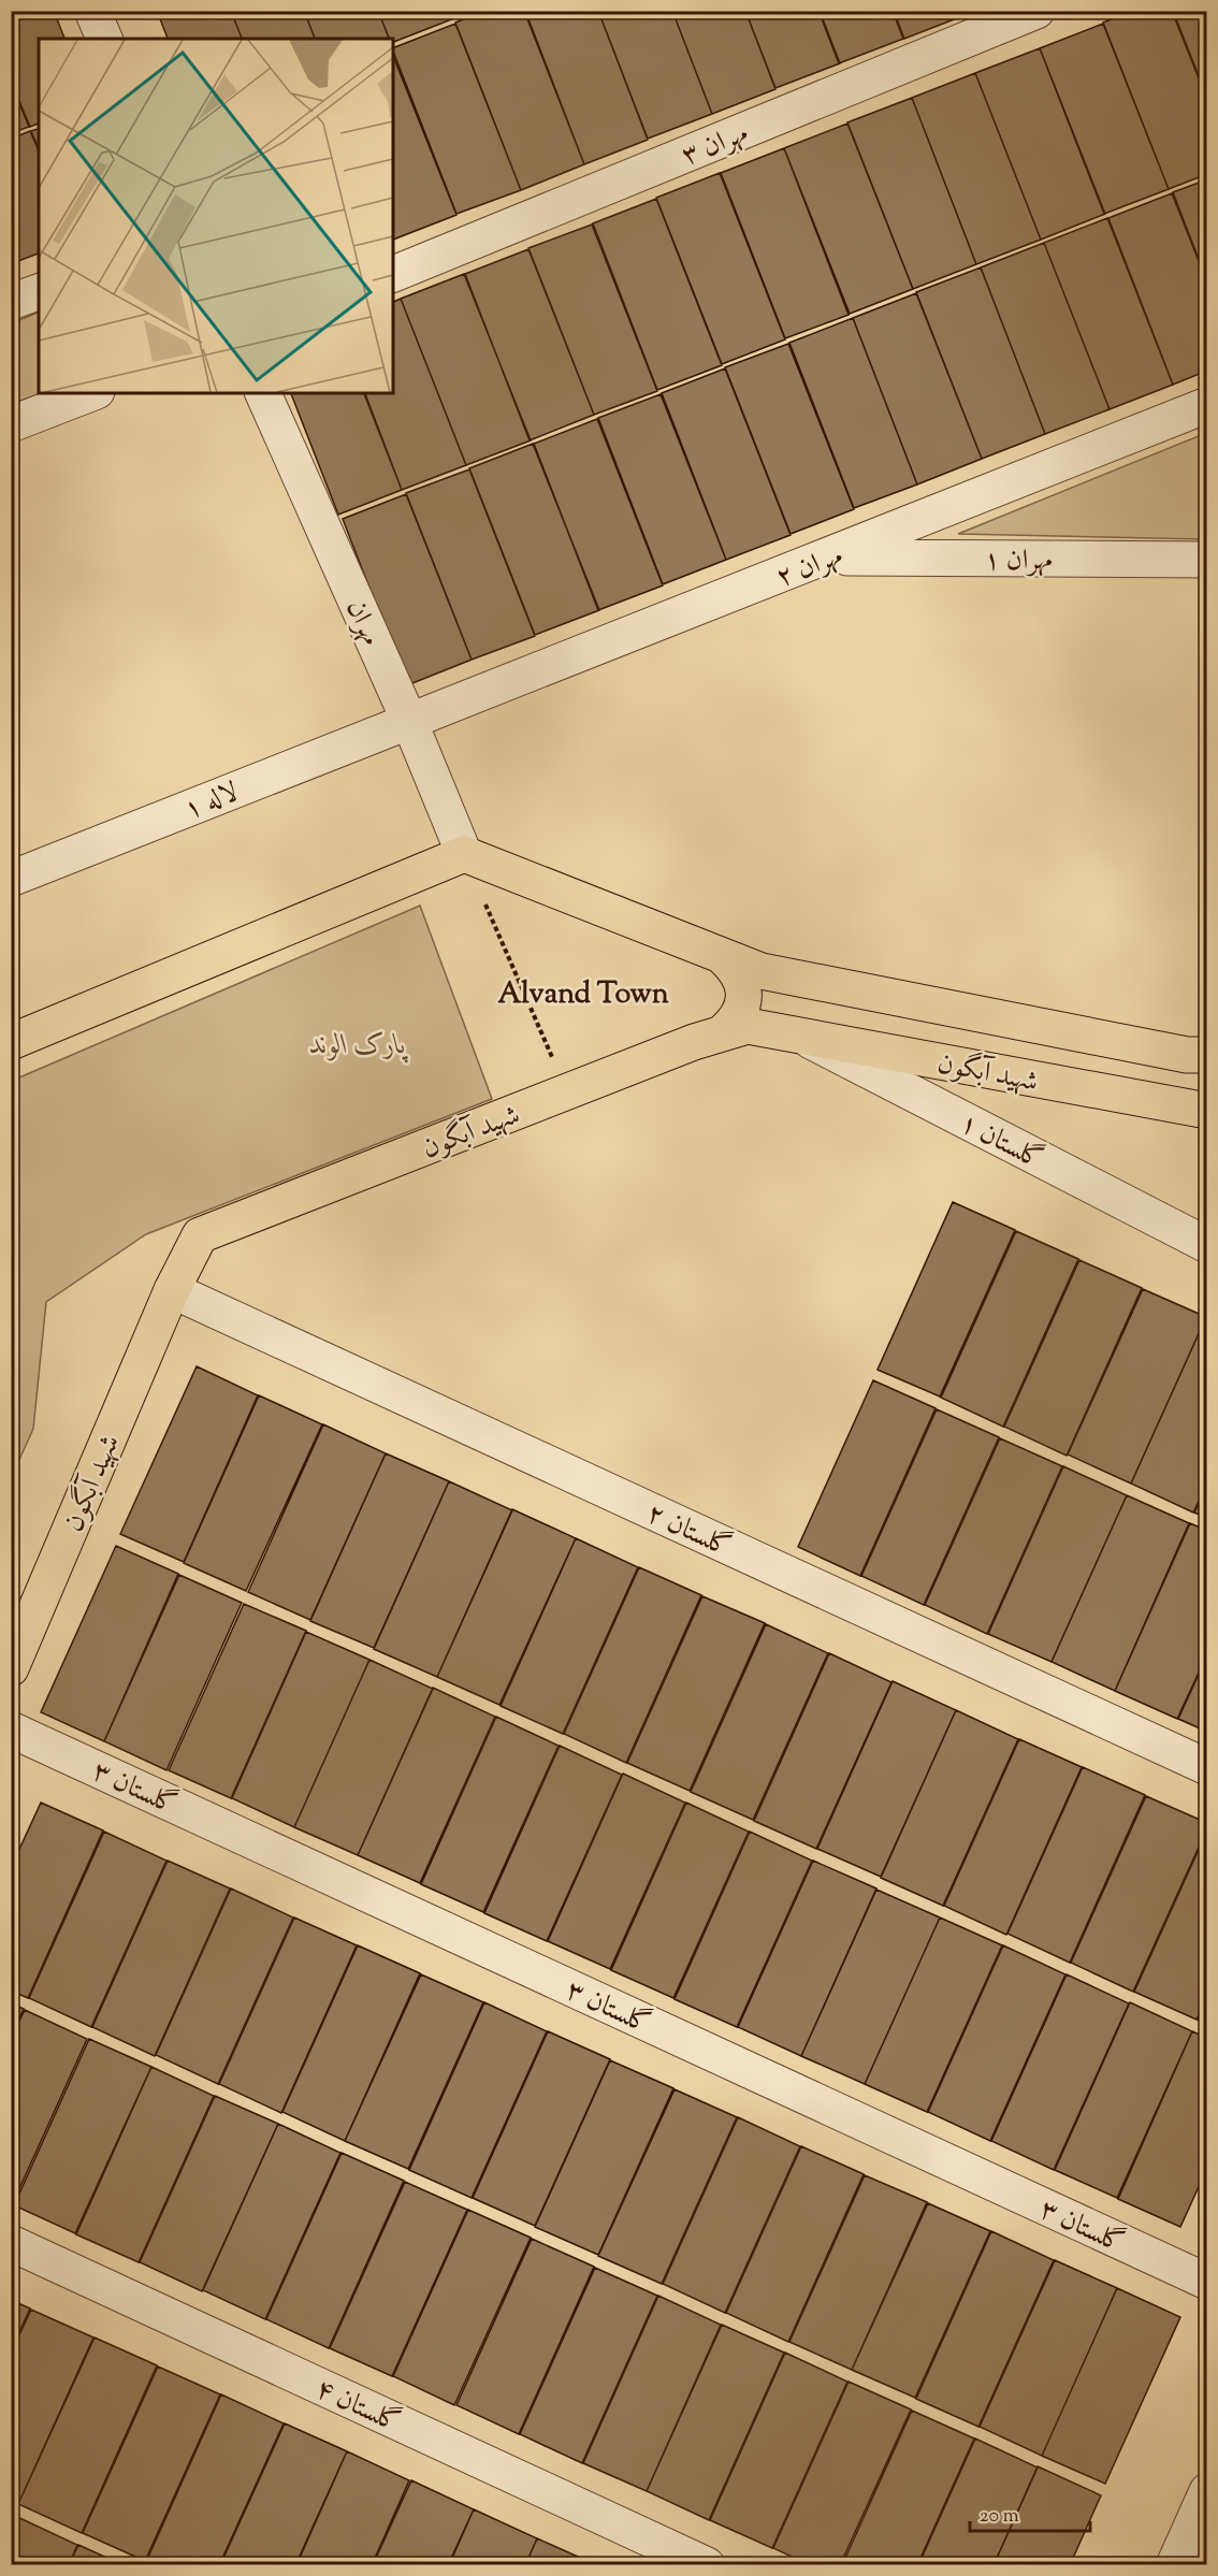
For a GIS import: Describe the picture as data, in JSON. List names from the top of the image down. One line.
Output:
{"streets":{"main road":["شهید آبگون"],"street":["مهران ۳","۱ مهران","مهران ۲","مهران","لاله ۱","گلستان ۱","گلستان ۲","گلستان ۳","گلستان ۴"]},"crossings":[["۱ مهران","مهران ۲"],["مهران ۲","مهران"],["مهران ۲","لاله ۱"],["مهران","لاله ۱"],["مهران","شهید آبگون"],["شهید آبگون","گلستان ۱"],["شهید آبگون","گلستان ۲"]],"districts":["Alvand Town"],"parks":["پارک الوند"],"scale_bar":"20 m"}
